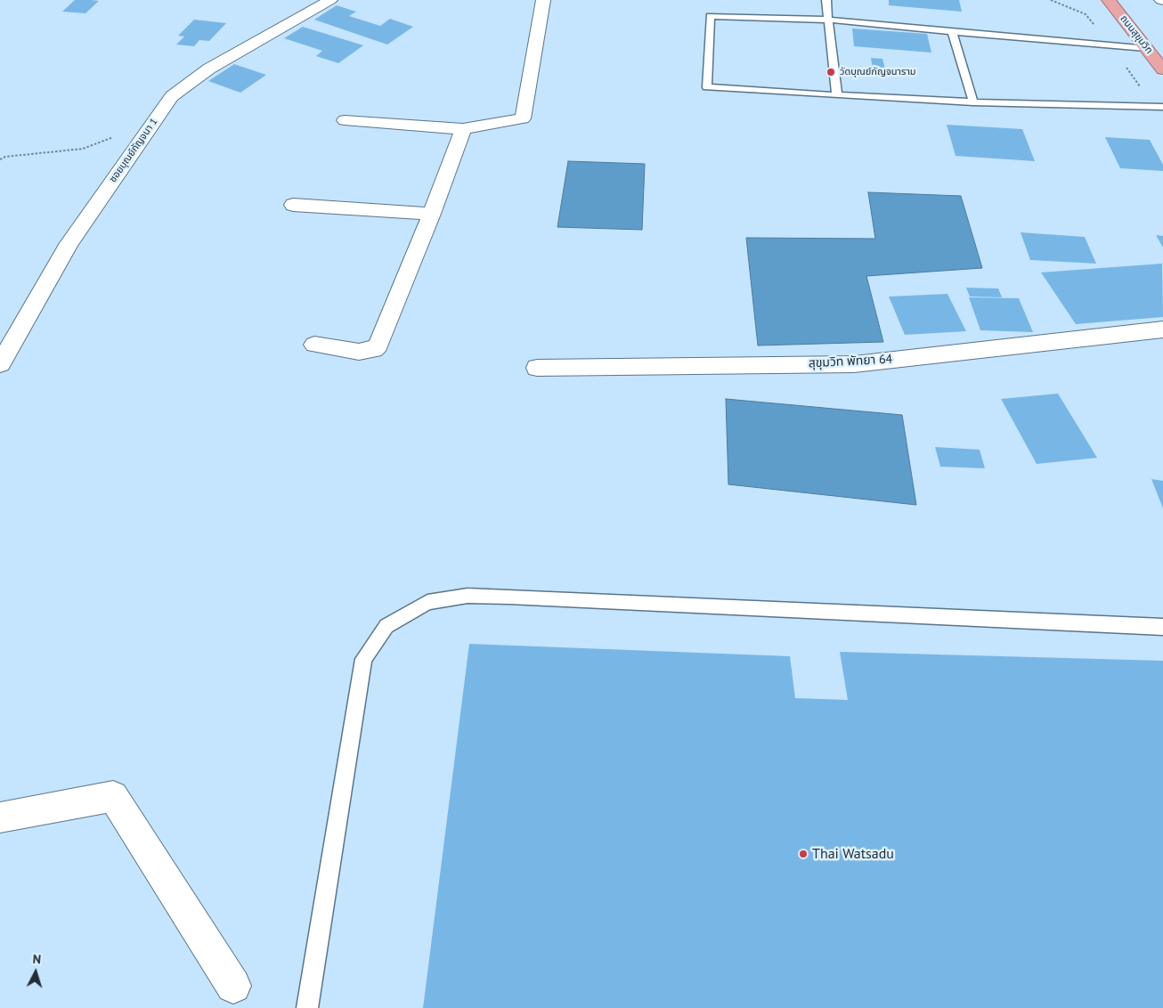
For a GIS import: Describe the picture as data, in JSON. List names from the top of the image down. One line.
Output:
{"streets":{"highway":["ถนนสุขุมวิท"],"street":["ซอยบุณย์กัญจนา 1","สุขุมวิท พัทยา 64"]},"places":["วัดบุณย์กัญจนาราม","Thai Watsadu"],"north":"top"}
